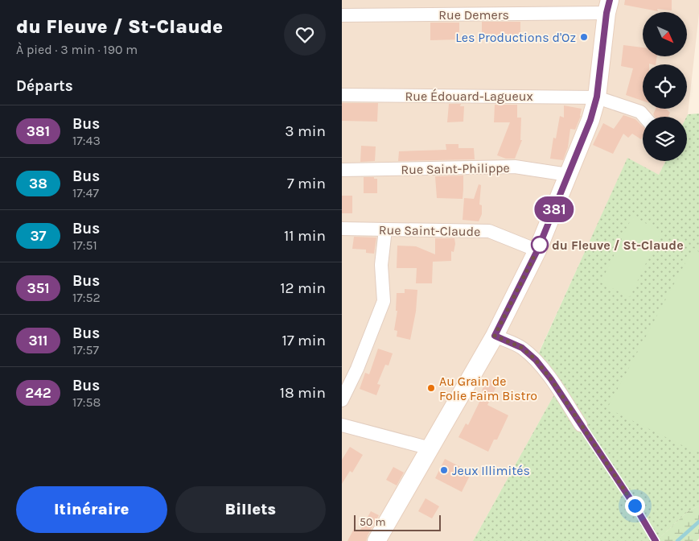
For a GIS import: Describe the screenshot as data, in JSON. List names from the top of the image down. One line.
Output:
{"streets":{"street":["Rue Demers","Rue Édouard-Lagueux","Rue Saint-Philippe","Rue Saint-Claude"]},"places":["Les Productions d'Oz","du Fleuve / St-Claude","Au Grain de Folie Faim Bistro","Jeux Illimités"],"lines":["bus line 381"],"scale_bar":"50 m","north":"bottom right","page":{"heading":[["du Fleuve / St-Claude","À pied · 3 min · 190 m"],"Départs"],"on_map":"381","list":[{"mark":"381","name":"Bus","note":"17:43","value":"3 min"},{"mark":"38","name":"Bus","note":"17:47","value":"7 min"},{"mark":"37","name":"Bus","note":"17:51","value":"11 min"},{"mark":"351","name":"Bus","note":"17:52","value":"12 min"},{"mark":"311","name":"Bus","note":"17:57","value":"17 min"},{"mark":"242","name":"Bus","note":"17:58","value":"18 min"}],"buttons":["Itinéraire","Billets"],"scale":"50 m"}}
